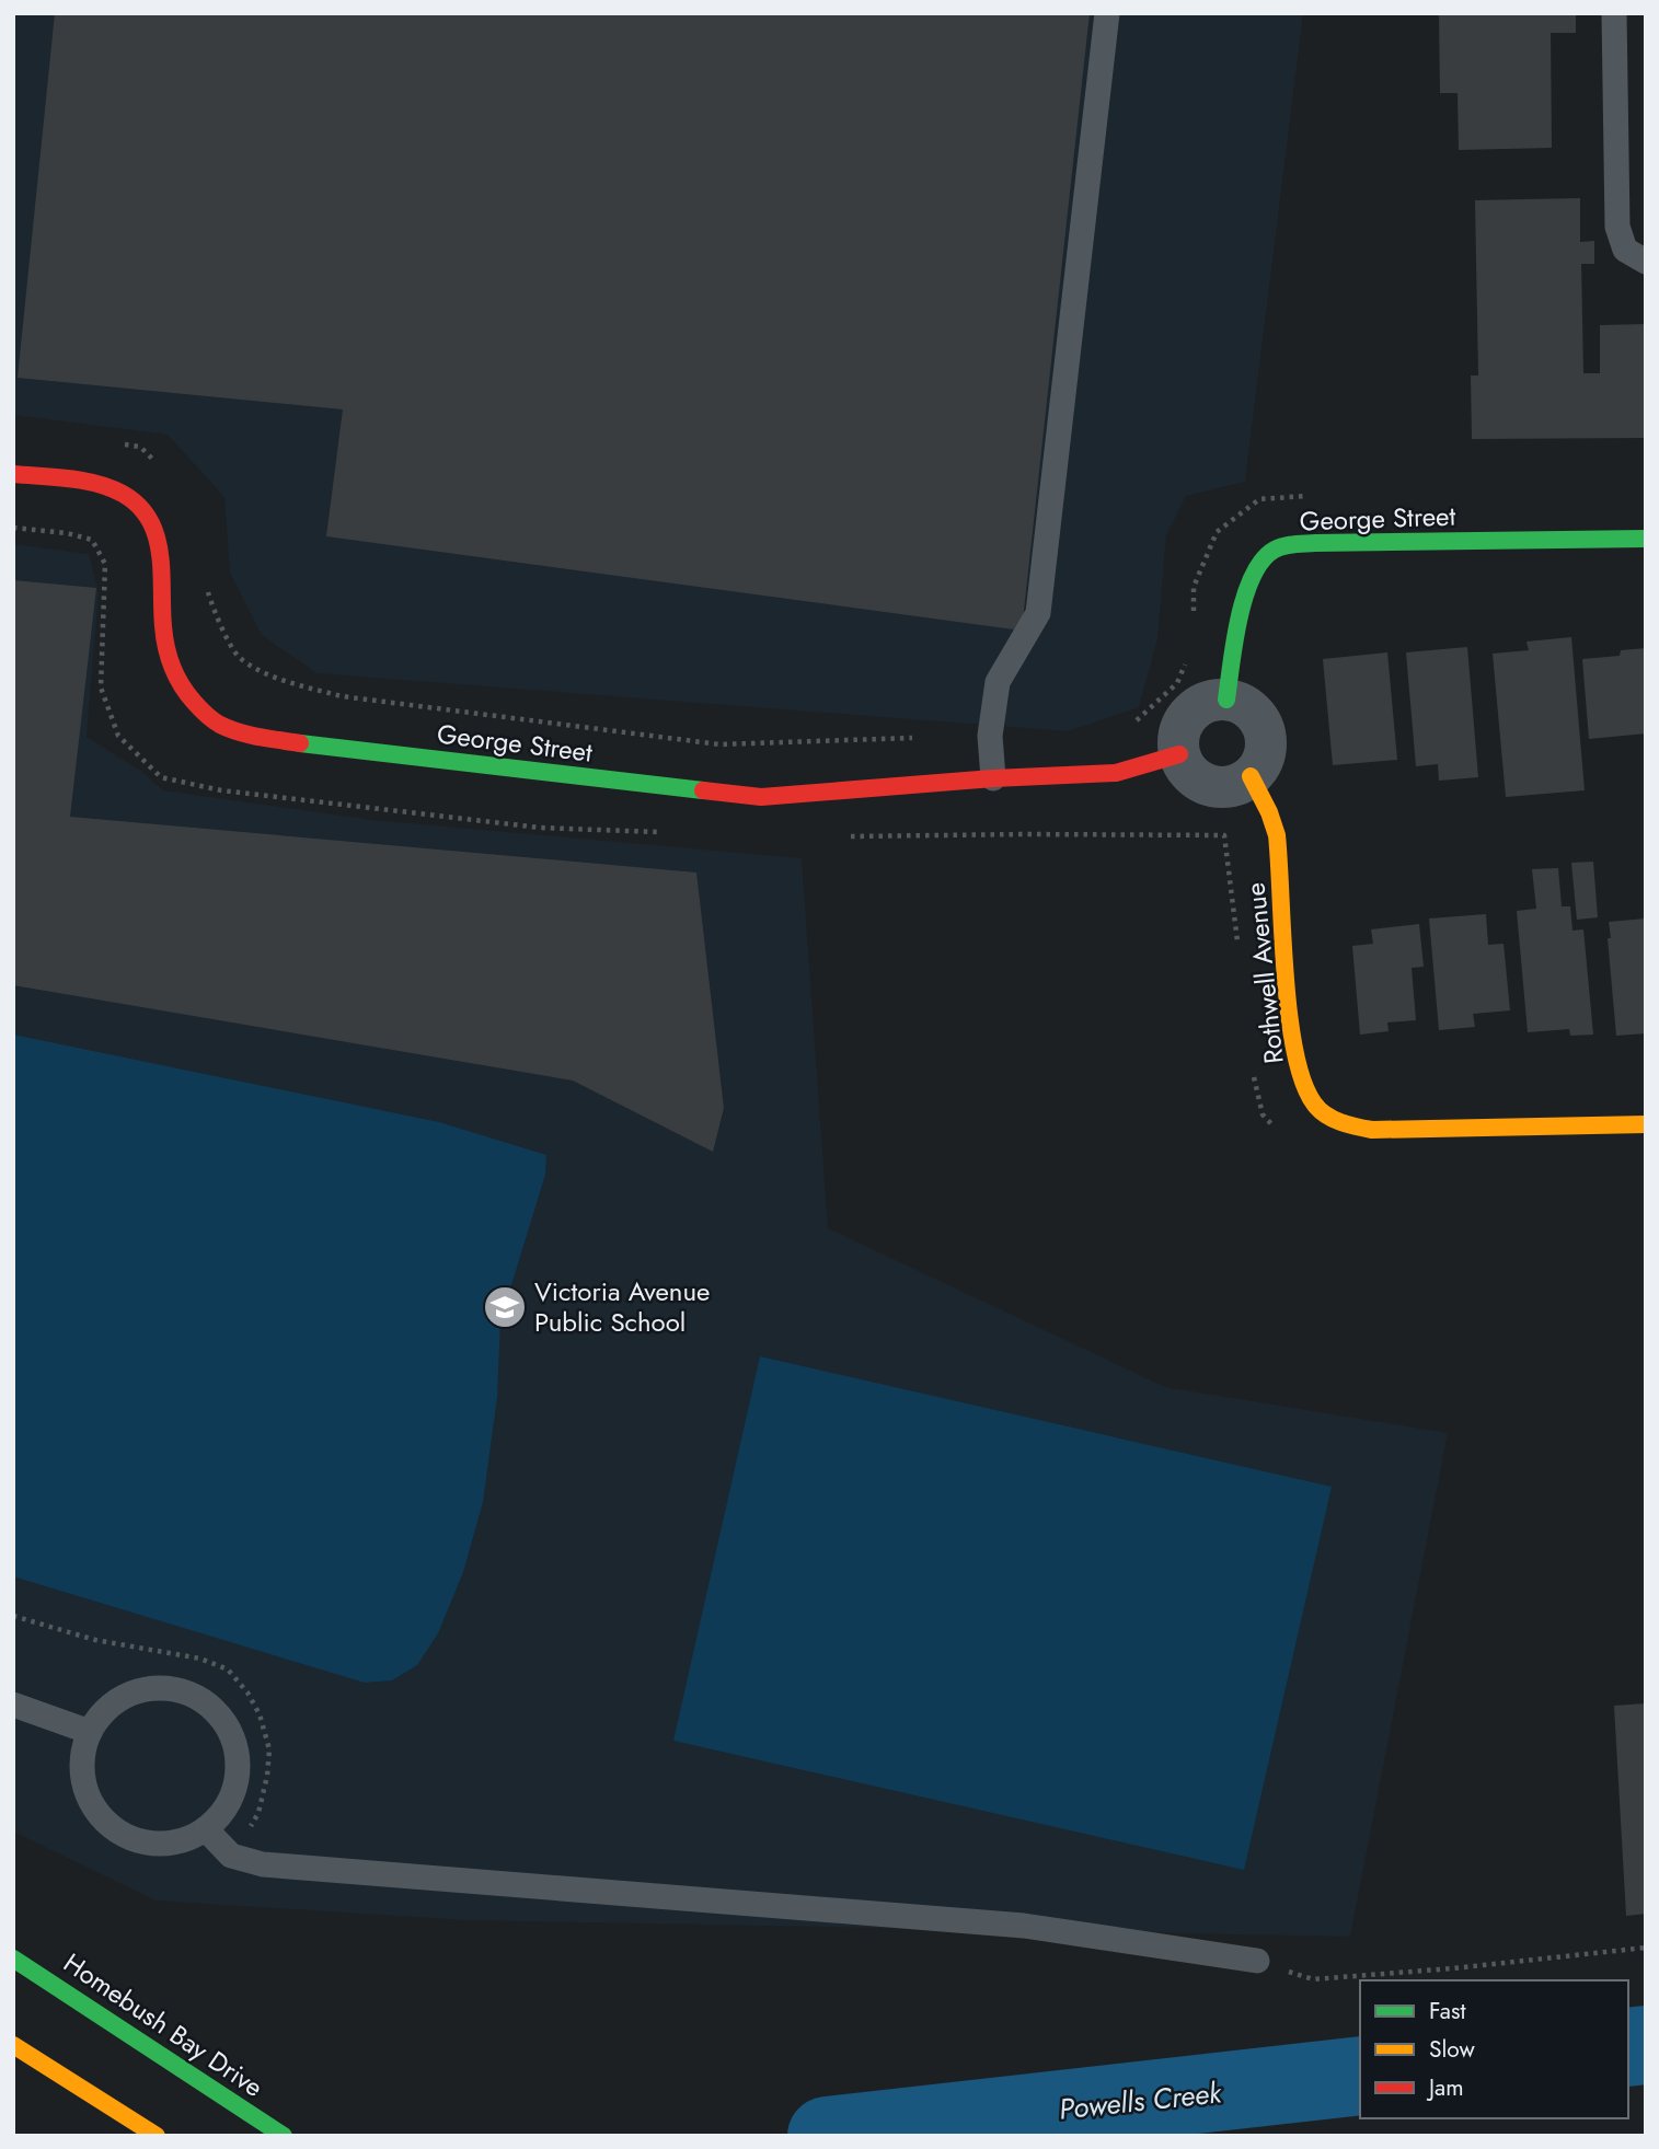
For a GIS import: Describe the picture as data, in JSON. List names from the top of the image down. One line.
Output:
{"streets":{"main road":["George Street","Rothwell Avenue","Homebush Bay Drive"]},"crossings":[["George Street","Rothwell Avenue"]],"water":["Powells Creek"],"places":{"school or university":["Victoria Avenue Public School"]},"legend":["Fast","Slow","Jam"]}
